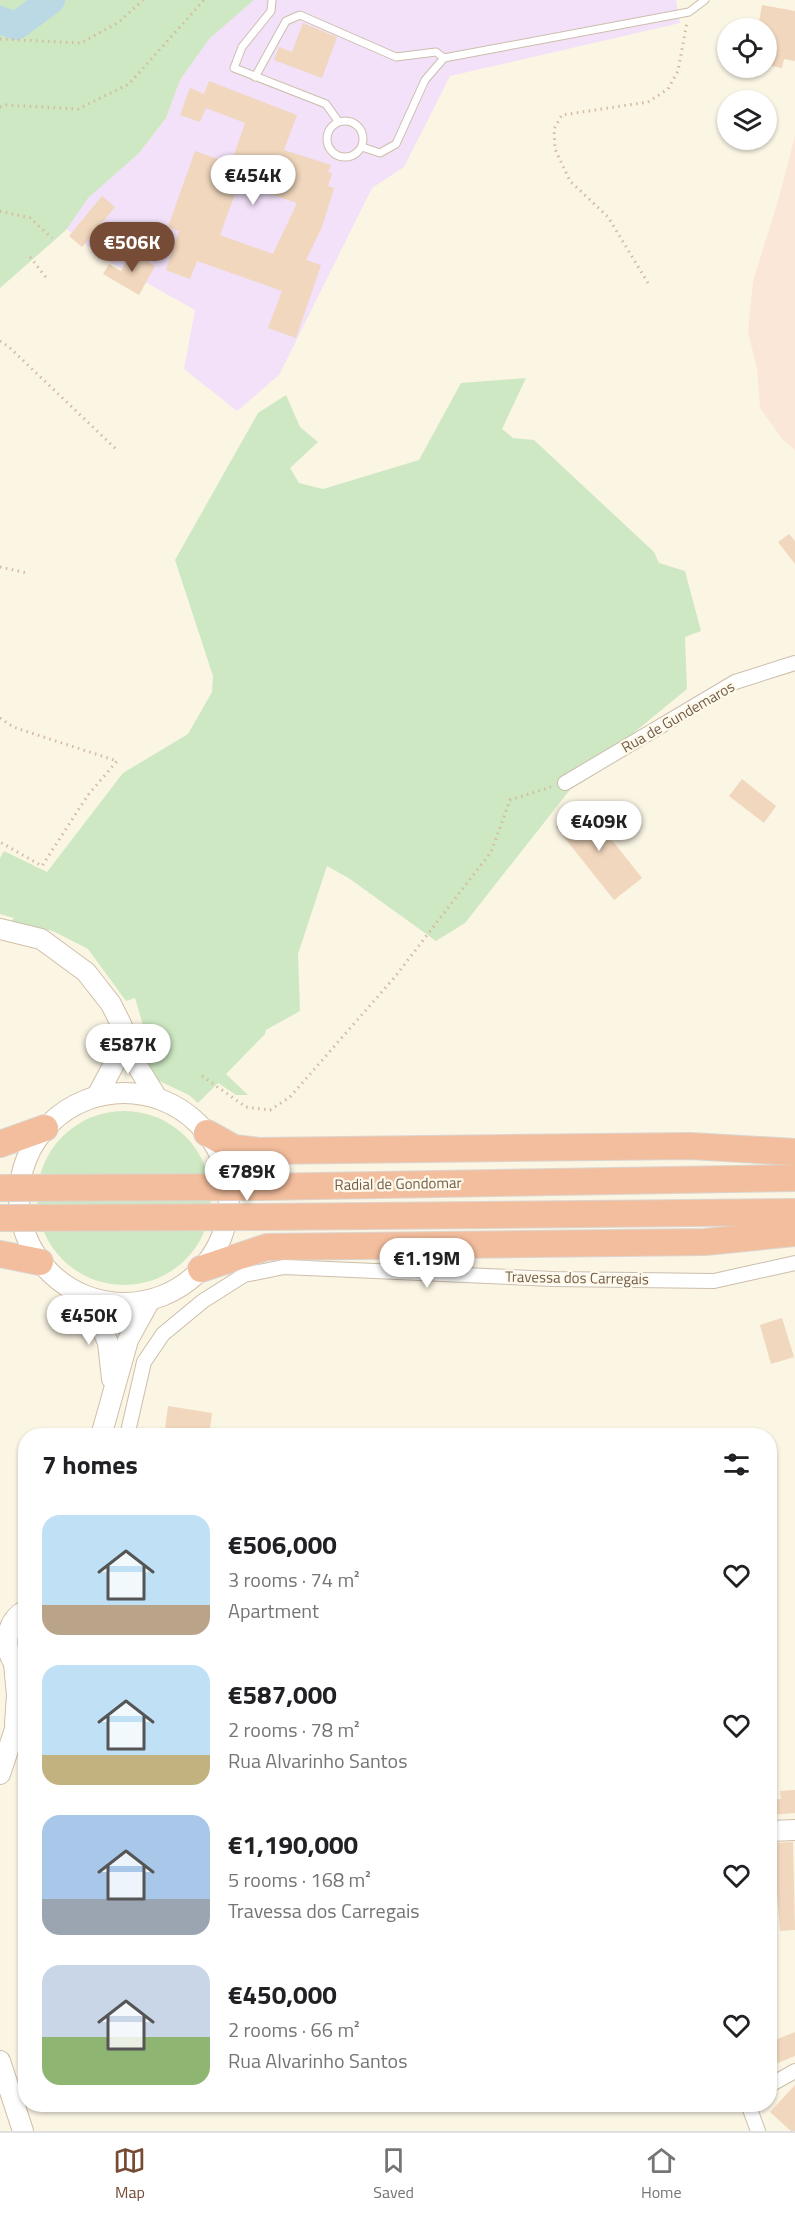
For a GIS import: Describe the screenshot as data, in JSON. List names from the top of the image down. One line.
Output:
{"streets":{"highway":["Radial de Gondomar"],"street":["Rua de Gundemaros","Travessa dos Carregais"]},"page":{"price":["€454K","€506K","€409K","€587K","€789K","€1.19M","€450K"],"heading":"7 homes","list":[{"name":"€506,000","note":"3 rooms · 74 m² · Apartment"},{"name":"€587,000","note":"2 rooms · 78 m² · Rua Alvarinho Santos"},{"name":"€1,190,000","note":"5 rooms · 168 m² · Travessa dos Carregais"},{"name":"€450,000","note":"2 rooms · 66 m² · Rua Alvarinho Santos"}],"tabs":["Map","Saved","Home"]}}
